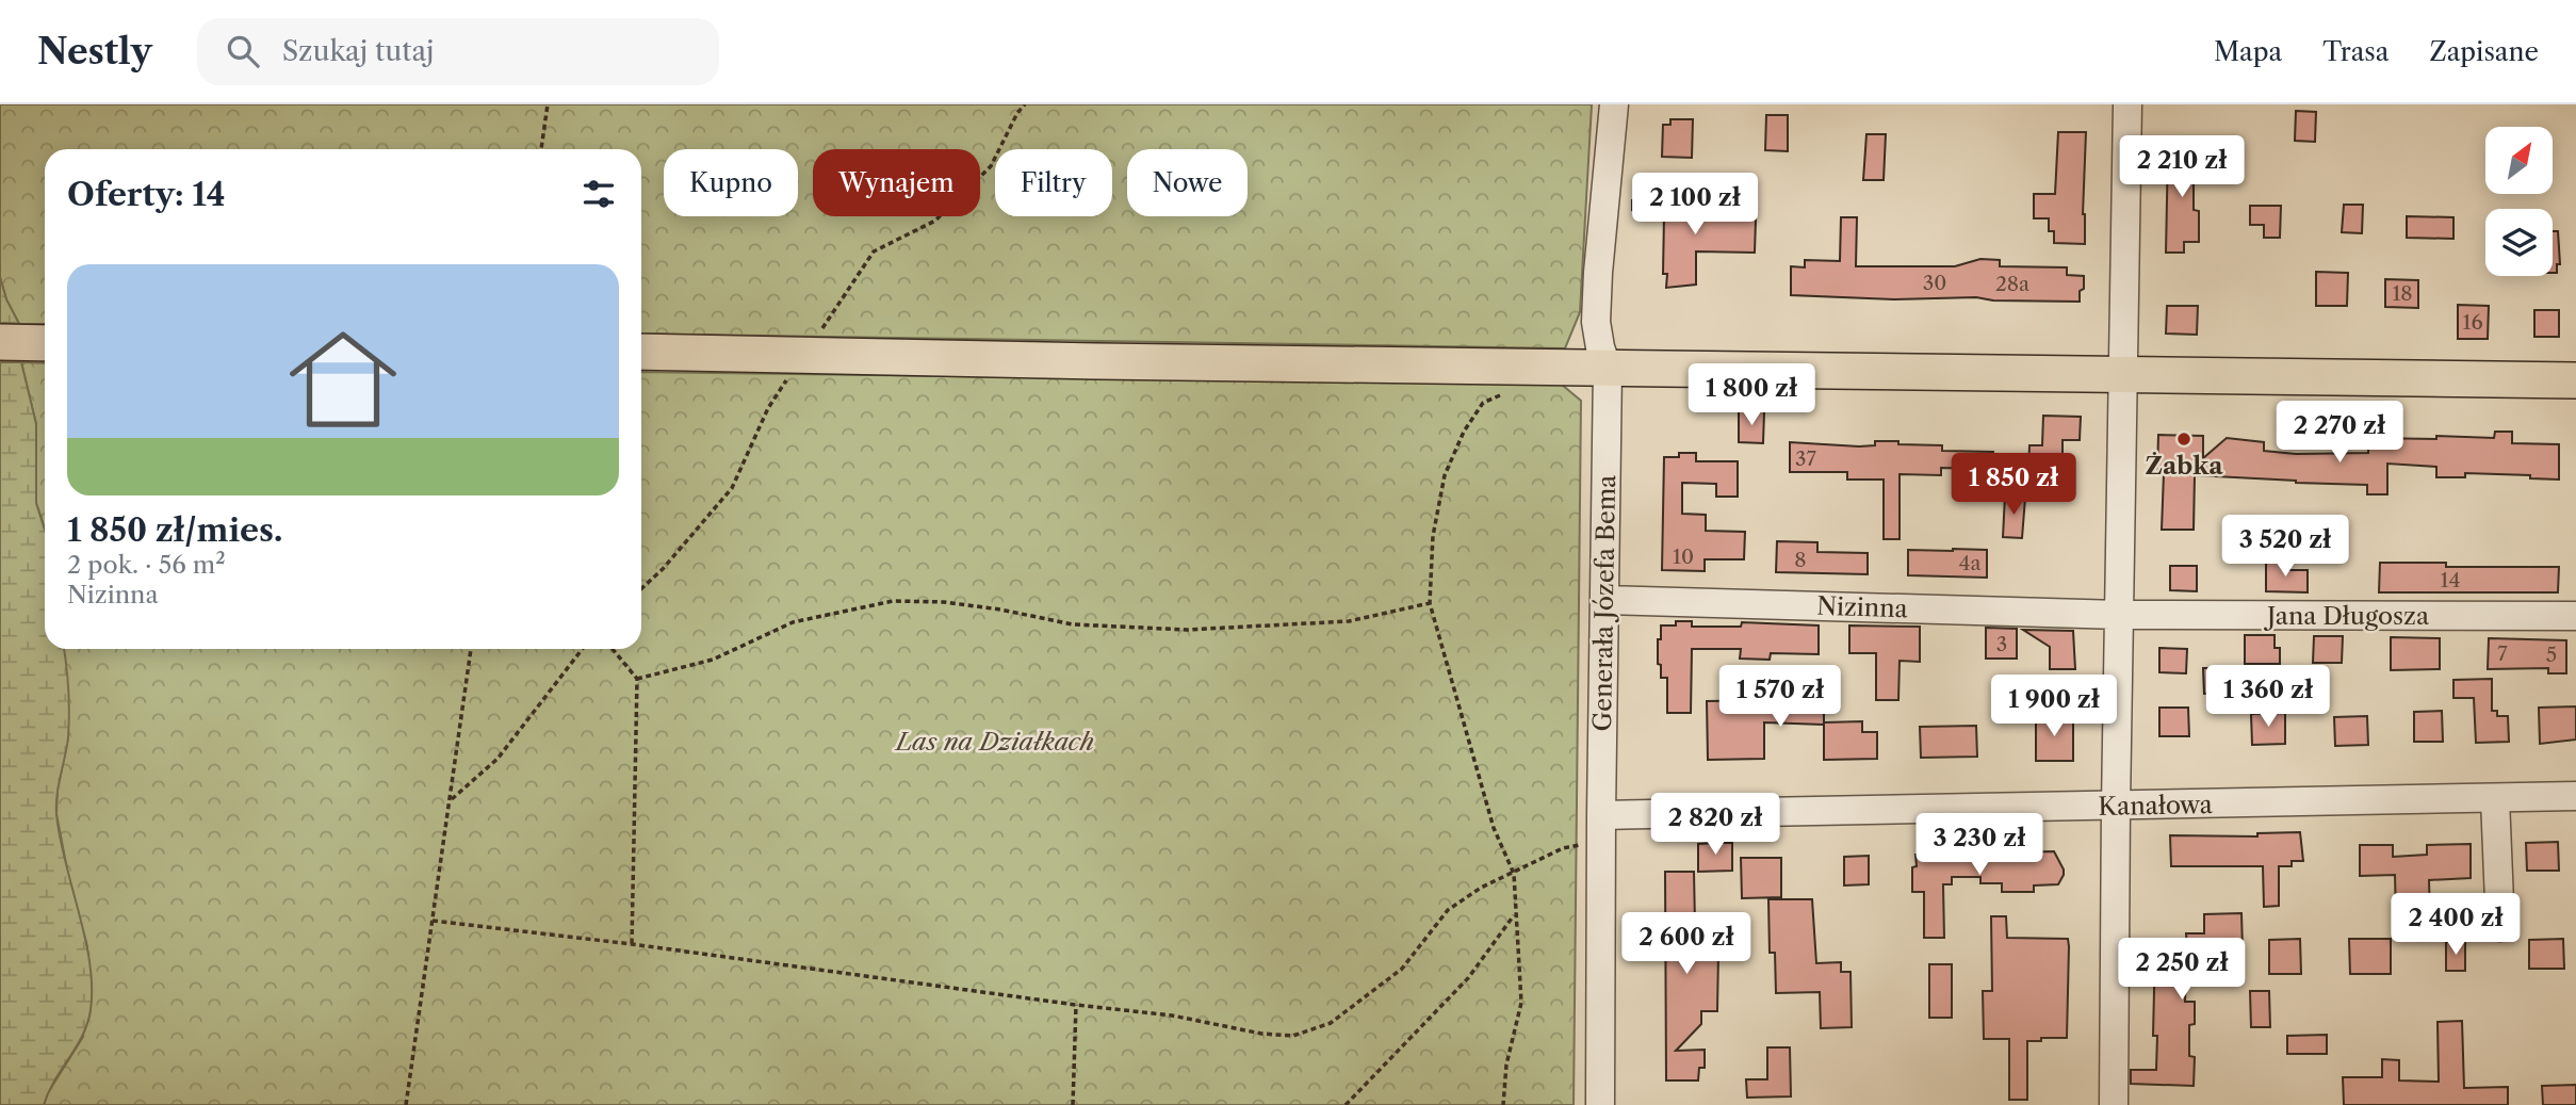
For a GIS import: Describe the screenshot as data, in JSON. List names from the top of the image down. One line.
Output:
{"streets":{"street":["Generała Józefa Bema","Nizinna","Jana Długosza","Kanałowa"]},"crossings":[["Generała Józefa Bema","Nizinna"],["Generała Józefa Bema","Kanałowa"],["Nizinna","Jana Długosza"]],"parks":["Las na Działkach"],"places":["Żabka"],"house_numbers":["30","28a","18","16","37","10","8","4a","14","3","7","5"],"north":"top right","page":{"header":"Nestly","search":"Szukaj tutaj","nav":["Mapa","Trasa","Zapisane"],"price":["2 210 zł","2 100 zł","1 800 zł","2 270 zł","1 850 zł","3 520 zł","1 570 zł","1 360 zł","1 900 zł","2 820 zł","3 230 zł","2 400 zł","2 600 zł","2 250 zł"],"chip":["Kupno","Wynajem","Filtry","Nowe"],"heading":"Oferty: 14","list":[{"name":"1 850 zł/mies.","note":"2 pok. · 56 m² · Nizinna"}]}}
